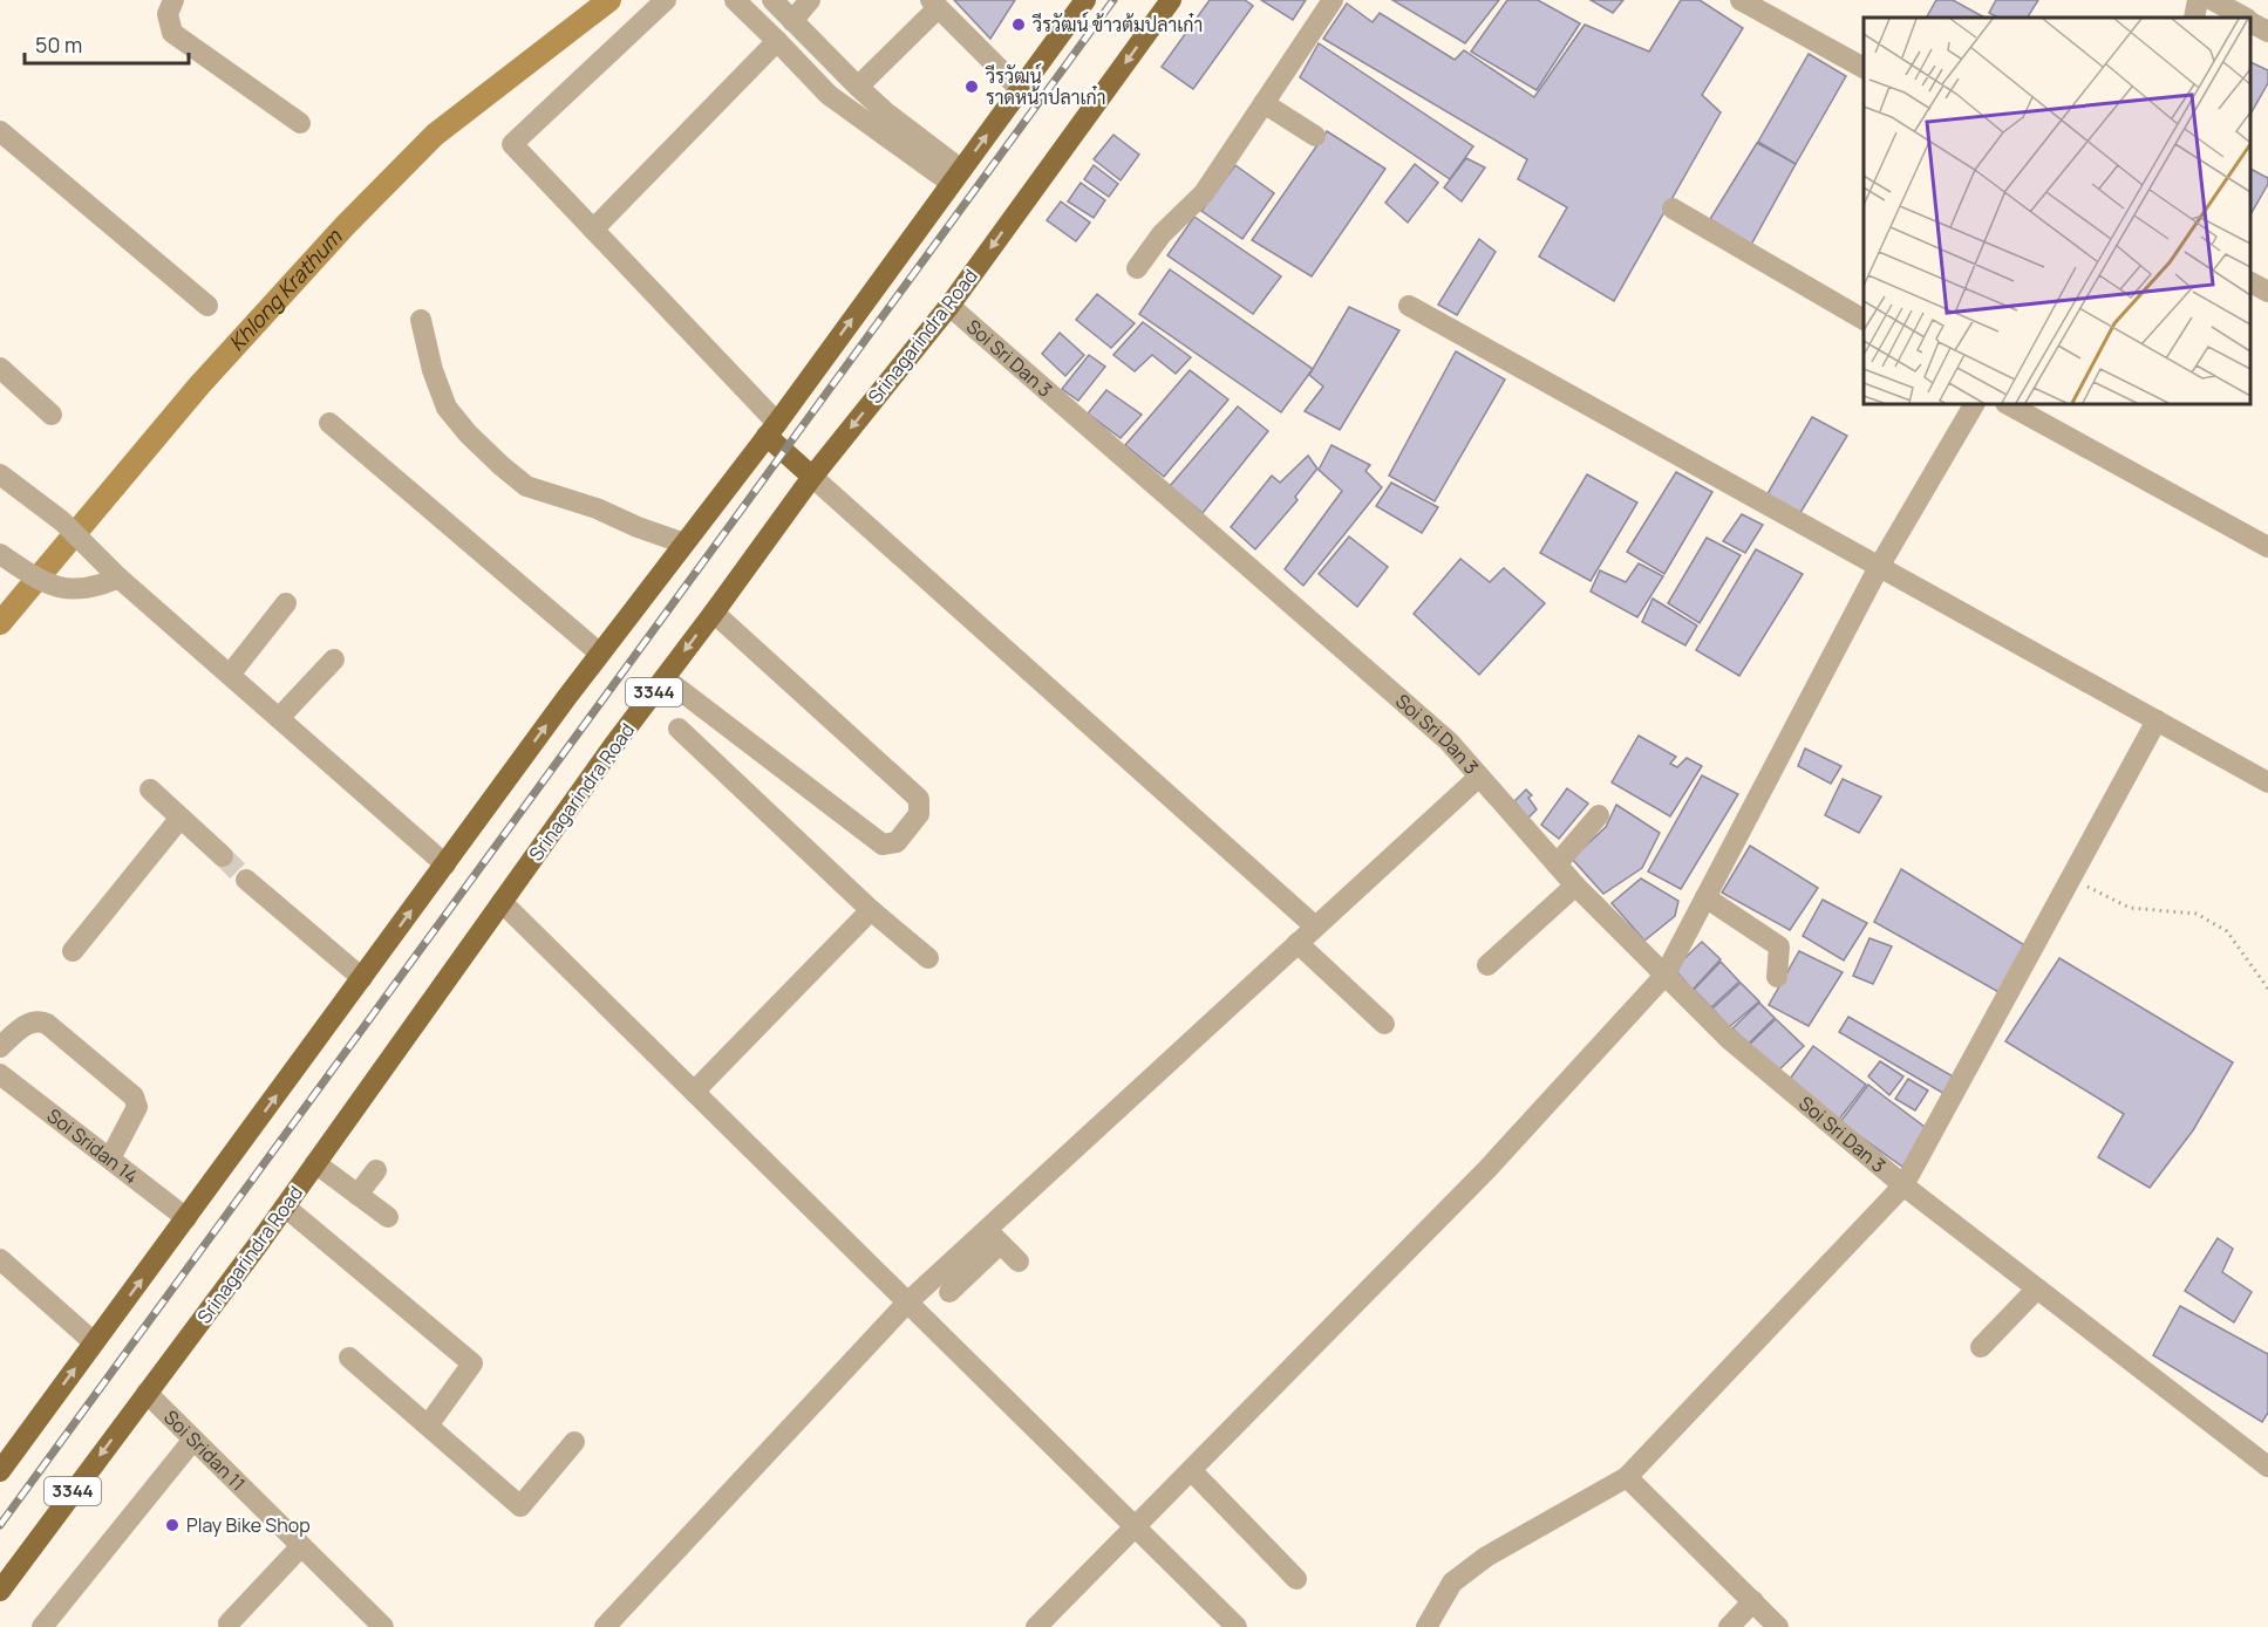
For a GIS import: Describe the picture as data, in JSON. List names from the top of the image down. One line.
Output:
{"streets":{"main road":["Srinagarindra Road","3344"],"street":["Soi Sri Dan 3","Soi Sridan 14","Soi Sridan 11"]},"crossings":[["Srinagarindra Road","Soi Sri Dan 3"],["Srinagarindra Road","Soi Sridan 11"]],"water":["Khlong Krathum"],"places":["วีรวัฒน์ ข้าวต้มปลาเก๋า","วีรวัฒน์ ราดหน้าปลาเก๋า","Play Bike Shop"],"scale_bar":"50 m"}
